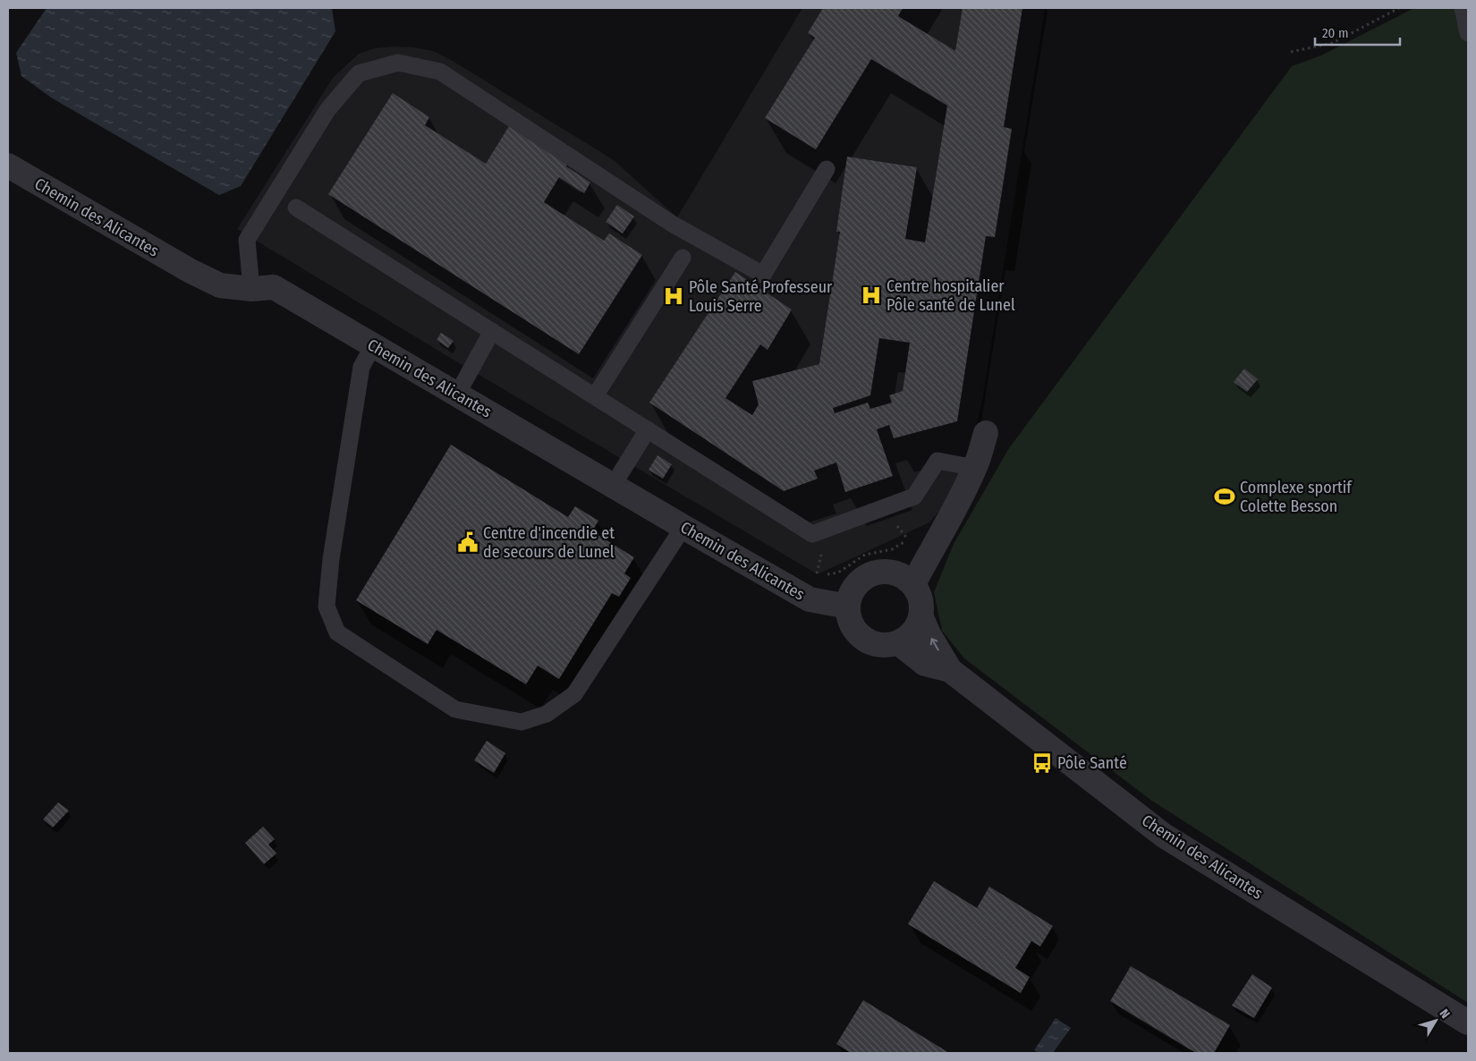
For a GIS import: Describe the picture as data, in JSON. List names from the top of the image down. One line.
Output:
{"streets":{"street":["Chemin des Alicantes"]},"places":{"hospital":["Centre hospitalier Pôle santé de Lunel","Pôle Santé Professeur Louis Serre"],"sports":["Complexe sportif Colette Besson"],"public building":["Centre d'incendie et de secours de Lunel"],"bus stop":["Pôle Santé"]},"scale_bar":"20 m","north":"top right"}
